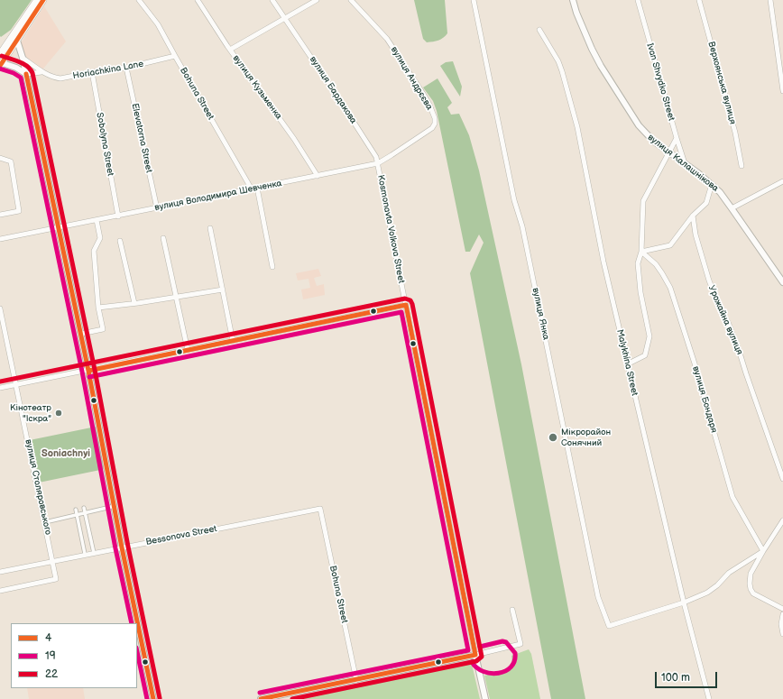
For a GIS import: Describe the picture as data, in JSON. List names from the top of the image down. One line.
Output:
{"streets":{"street":["Horiachkina Lane","вулиця Андрєєва","Ivan Shvydko Street","Верхоянська вулиця","вулиця Кузьменка","вулиця Бардакова","Bohuna Street","Elevatorna Street","Sobolyna Street","вулиця Калашнікова","вулиця Володимира Шевченка","Kosmonavta Volkova Street","вулиця Янка","Урожайна вулиця","Malykhina Street","вулиця Бондаря","вулиця Столяровського","Bessonova Street"]},"crossings":[["Horiachkina Lane","Bohuna Street"],["Horiachkina Lane","Elevatorna Street"],["Horiachkina Lane","Sobolyna Street"],["вулиця Андрєєва","вулиця Бардакова"],["вулиця Андрєєва","вулиця Володимира Шевченка"],["вулиця Андрєєва","Kosmonavta Volkova Street"],["Ivan Shvydko Street","вулиця Калашнікова"],["вулиця Кузьменка","вулиця Володимира Шевченка"],["вулиця Бардакова","вулиця Володимира Шевченка"],["вулиця Бардакова","Kosmonavta Volkova Street"],["Bohuna Street","вулиця Володимира Шевченка"],["Bohuna Street","Bessonova Street"],["Elevatorna Street","вулиця Володимира Шевченка"],["Sobolyna Street","вулиця Володимира Шевченка"],["вулиця Володимира Шевченка","Kosmonavta Volkova Street"],["вулиця Янка","Malykhina Street"],["вулиця Столяровського","Bessonova Street"]],"districts":["Soniachnyi"],"places":["Кінотеатр \"Іскра\"","Мікрорайон Сонячний"],"lines":["transit line 4","transit line 22","transit line 19"],"legend":["4","19","22"],"scale_bar":"100 m"}
